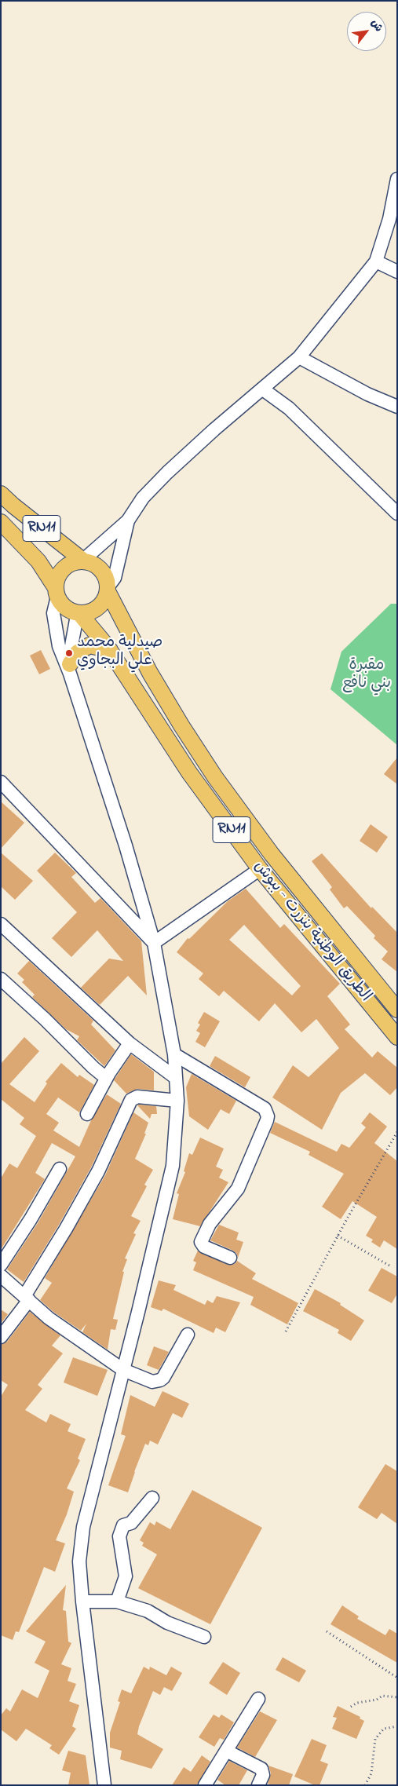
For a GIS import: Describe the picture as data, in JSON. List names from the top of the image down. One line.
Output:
{"streets":{"main road":["RN11","الطريق الوطنية بنزرت - ببوش"]},"crossings":[["RN11","الطريق الوطنية بنزرت - ببوش"]],"parks":["مقبرة بني نافع"],"places":["صيدلية محمد علي البجاوي"],"north":"top right"}
